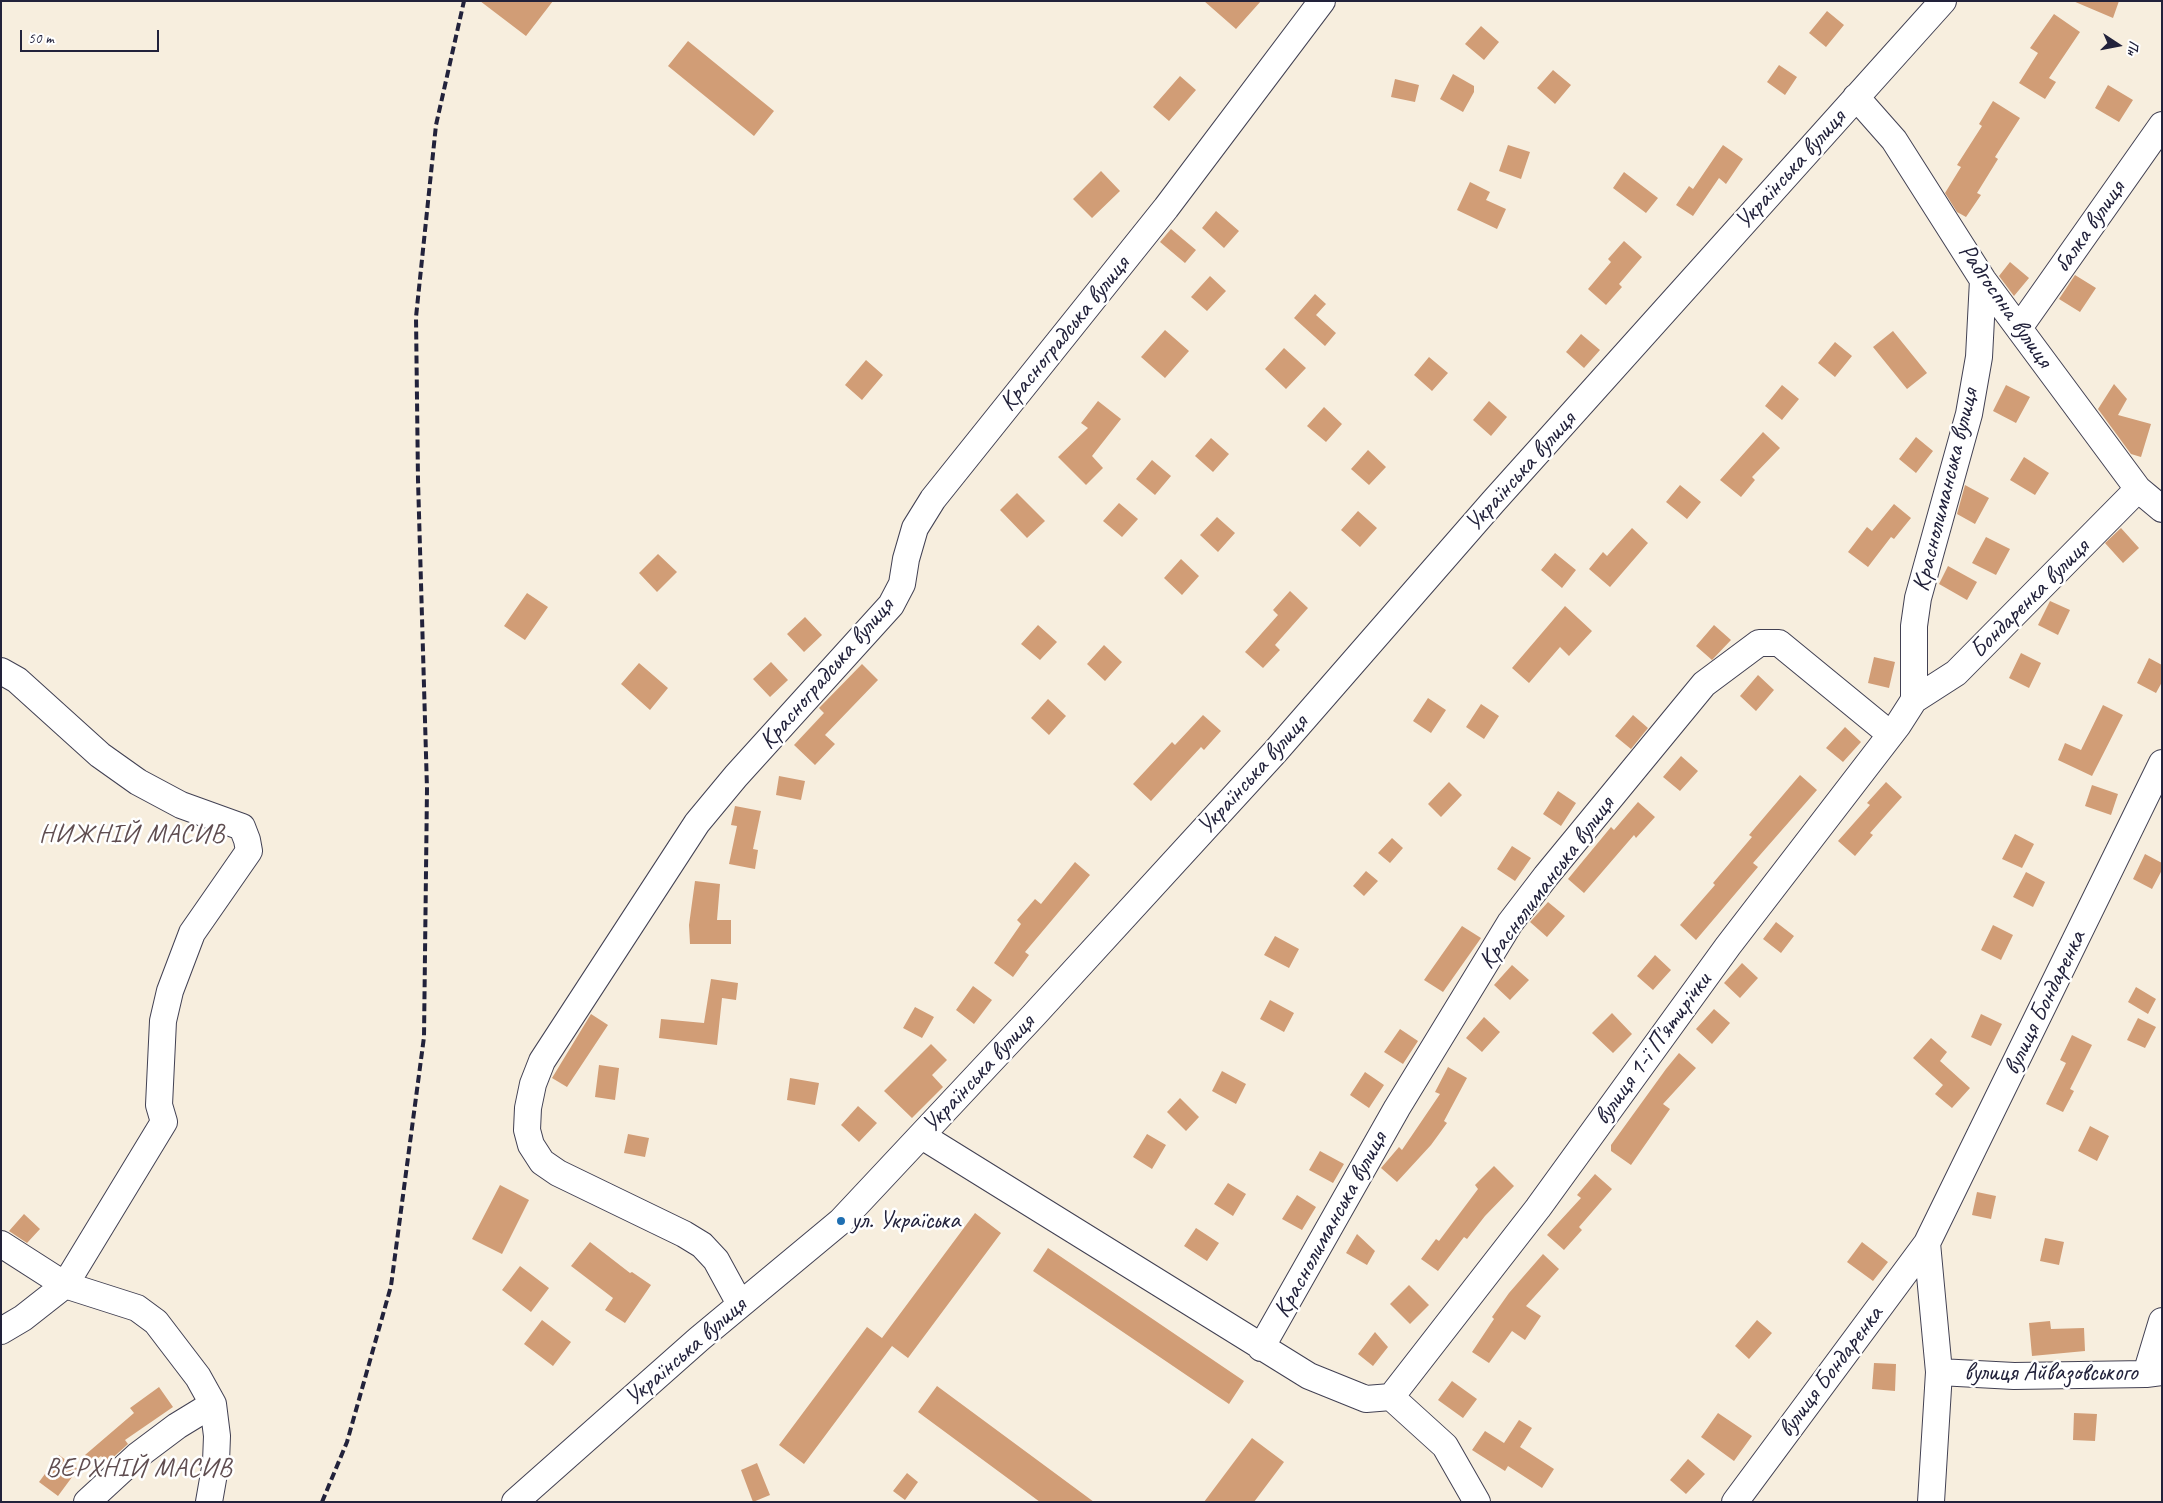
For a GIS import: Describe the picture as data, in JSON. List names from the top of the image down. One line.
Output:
{"streets":{"street":["Українська вулиця","балка вулиця","Радгоспна вулиця","Красноградська вулиця","Краснолиманська вулиця","Бондаренка вулиця","вулиця Бондаренка","вулиця 1-ї П'ятирічки","вулиця Айвазовського"]},"crossings":[["Українська вулиця","Радгоспна вулиця"],["Українська вулиця","Красноградська вулиця"],["балка вулиця","Радгоспна вулиця"],["Радгоспна вулиця","Краснолиманська вулиця"],["Радгоспна вулиця","Бондаренка вулиця"],["Краснолиманська вулиця","Бондаренка вулиця"],["Краснолиманська вулиця","вулиця 1-ї П'ятирічки"],["Бондаренка вулиця","вулиця 1-ї П'ятирічки"]],"districts":["НИЖНІЙ МАСИВ","ВЕРХНІЙ МАСИВ"],"places":["ул. Україська"],"scale_bar":"50 m","north":"right"}
